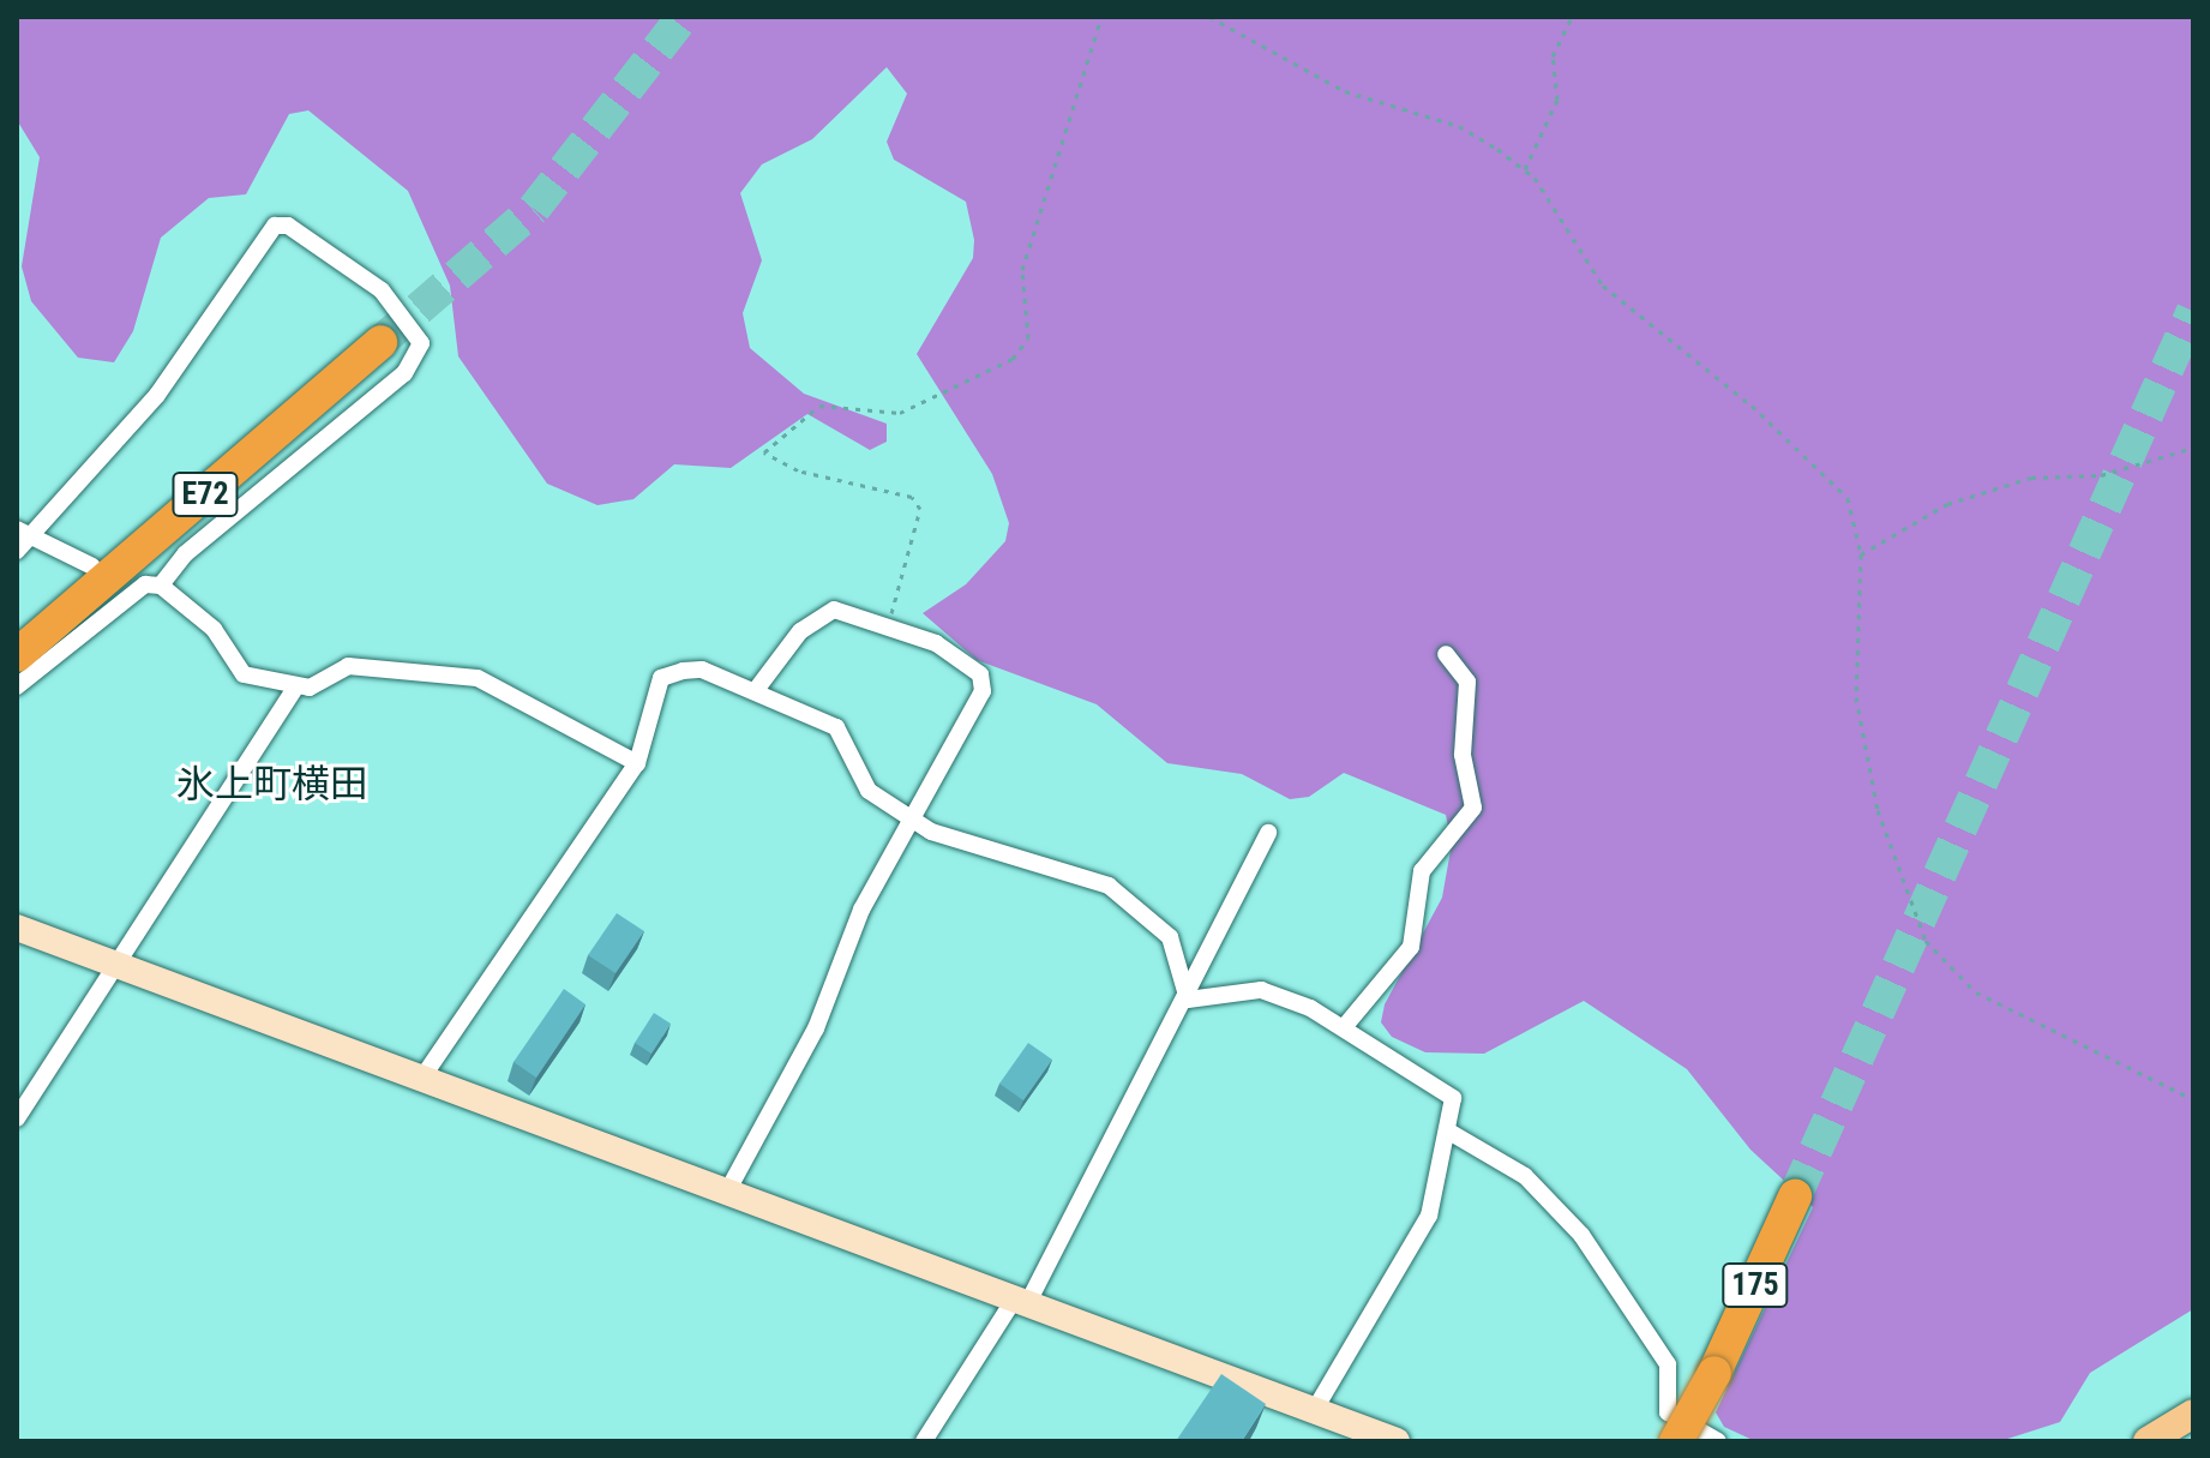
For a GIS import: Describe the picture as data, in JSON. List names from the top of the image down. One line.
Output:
{"streets":{"highway":["E72","175"]},"districts":["氷上町横田"]}
